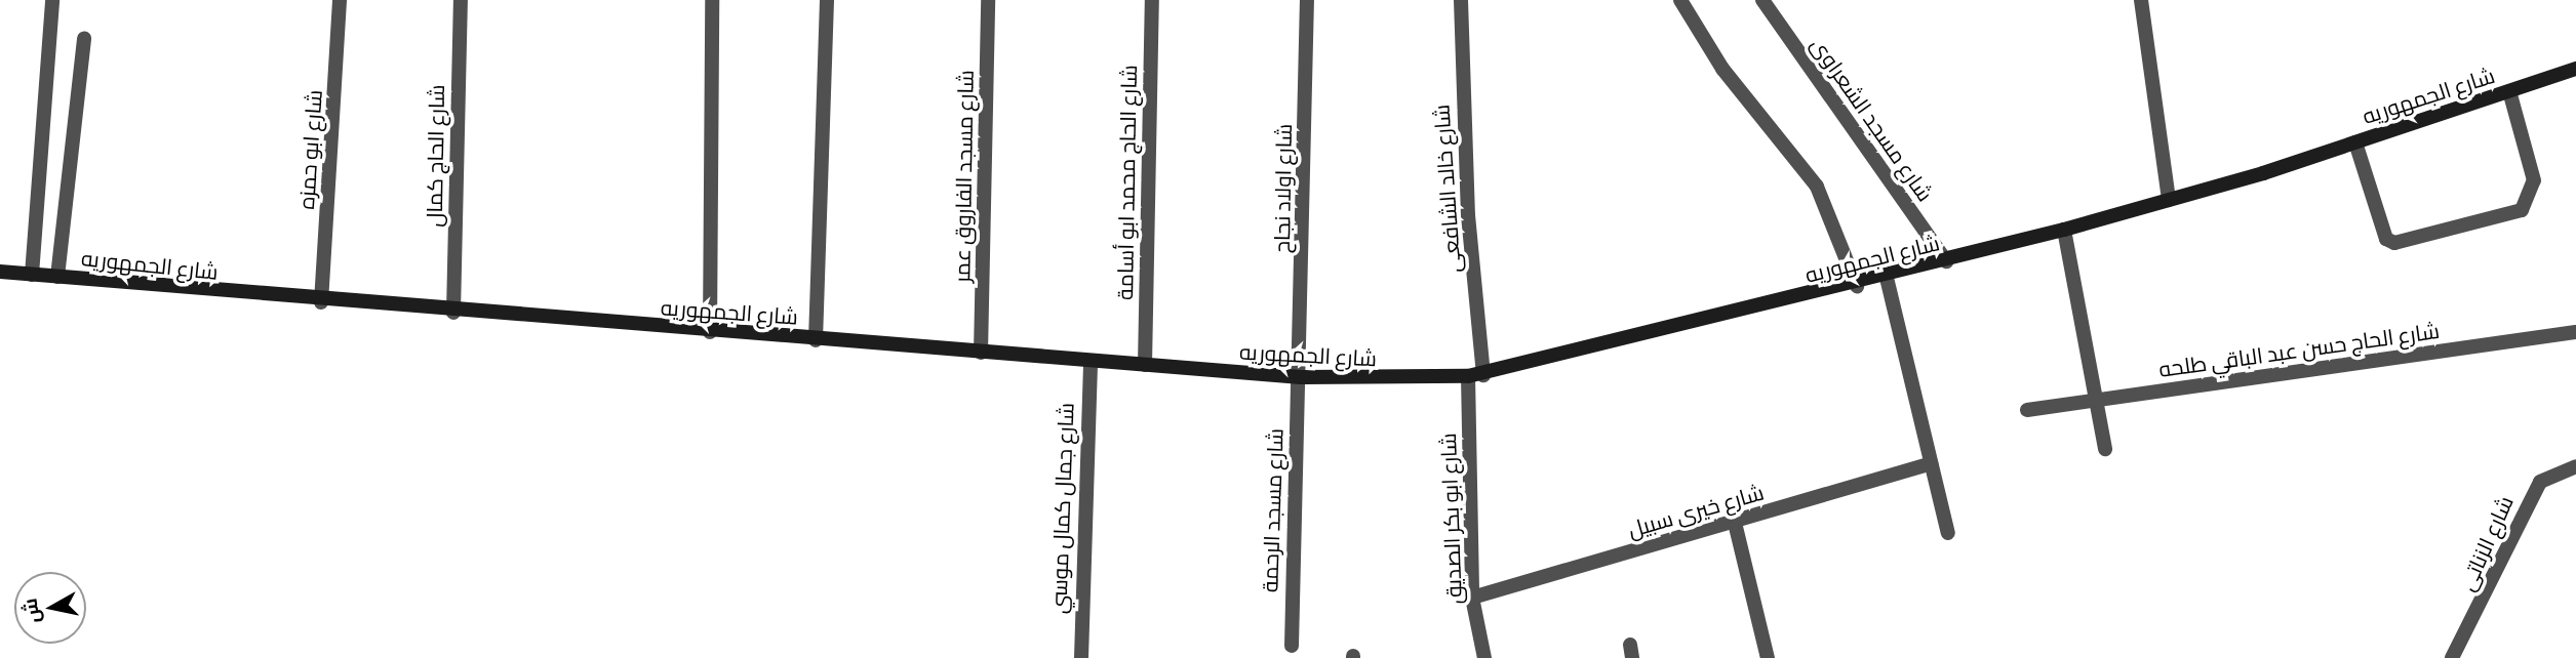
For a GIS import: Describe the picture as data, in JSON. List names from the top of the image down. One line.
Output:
{"streets":{"main road":["شارع الجمهوريه"],"street":["شارع مسجد الشعراوى","شارع ابو حمزه","شارع الحاج كمال","شارع مسجد الفاروق عمر","شارع الحاج محمد ابو أسامة","شارع اولاد نجاح","شارع خالد الشافعى","شارع الحاج حسن عبد الباقي طلحه","شارع جمال كمال موسي","شارع مسجد الرحمة","شارع خيرى سبيل","شارع ابو بكر الصديق","شارع الزناتى"]},"crossings":[["شارع الجمهوريه","شارع مسجد الشعراوى"],["شارع الجمهوريه","شارع ابو حمزه"],["شارع الجمهوريه","شارع الحاج كمال"],["شارع الجمهوريه","شارع مسجد الفاروق عمر"],["شارع الجمهوريه","شارع الحاج محمد ابو أسامة"],["شارع الجمهوريه","شارع اولاد نجاح"],["شارع الجمهوريه","شارع خالد الشافعى"],["شارع الجمهوريه","شارع جمال كمال موسي"],["شارع الجمهوريه","شارع مسجد الرحمة"],["شارع الجمهوريه","شارع ابو بكر الصديق"],["شارع اولاد نجاح","شارع مسجد الرحمة"],["شارع خيرى سبيل","شارع ابو بكر الصديق"]],"north":"left"}
